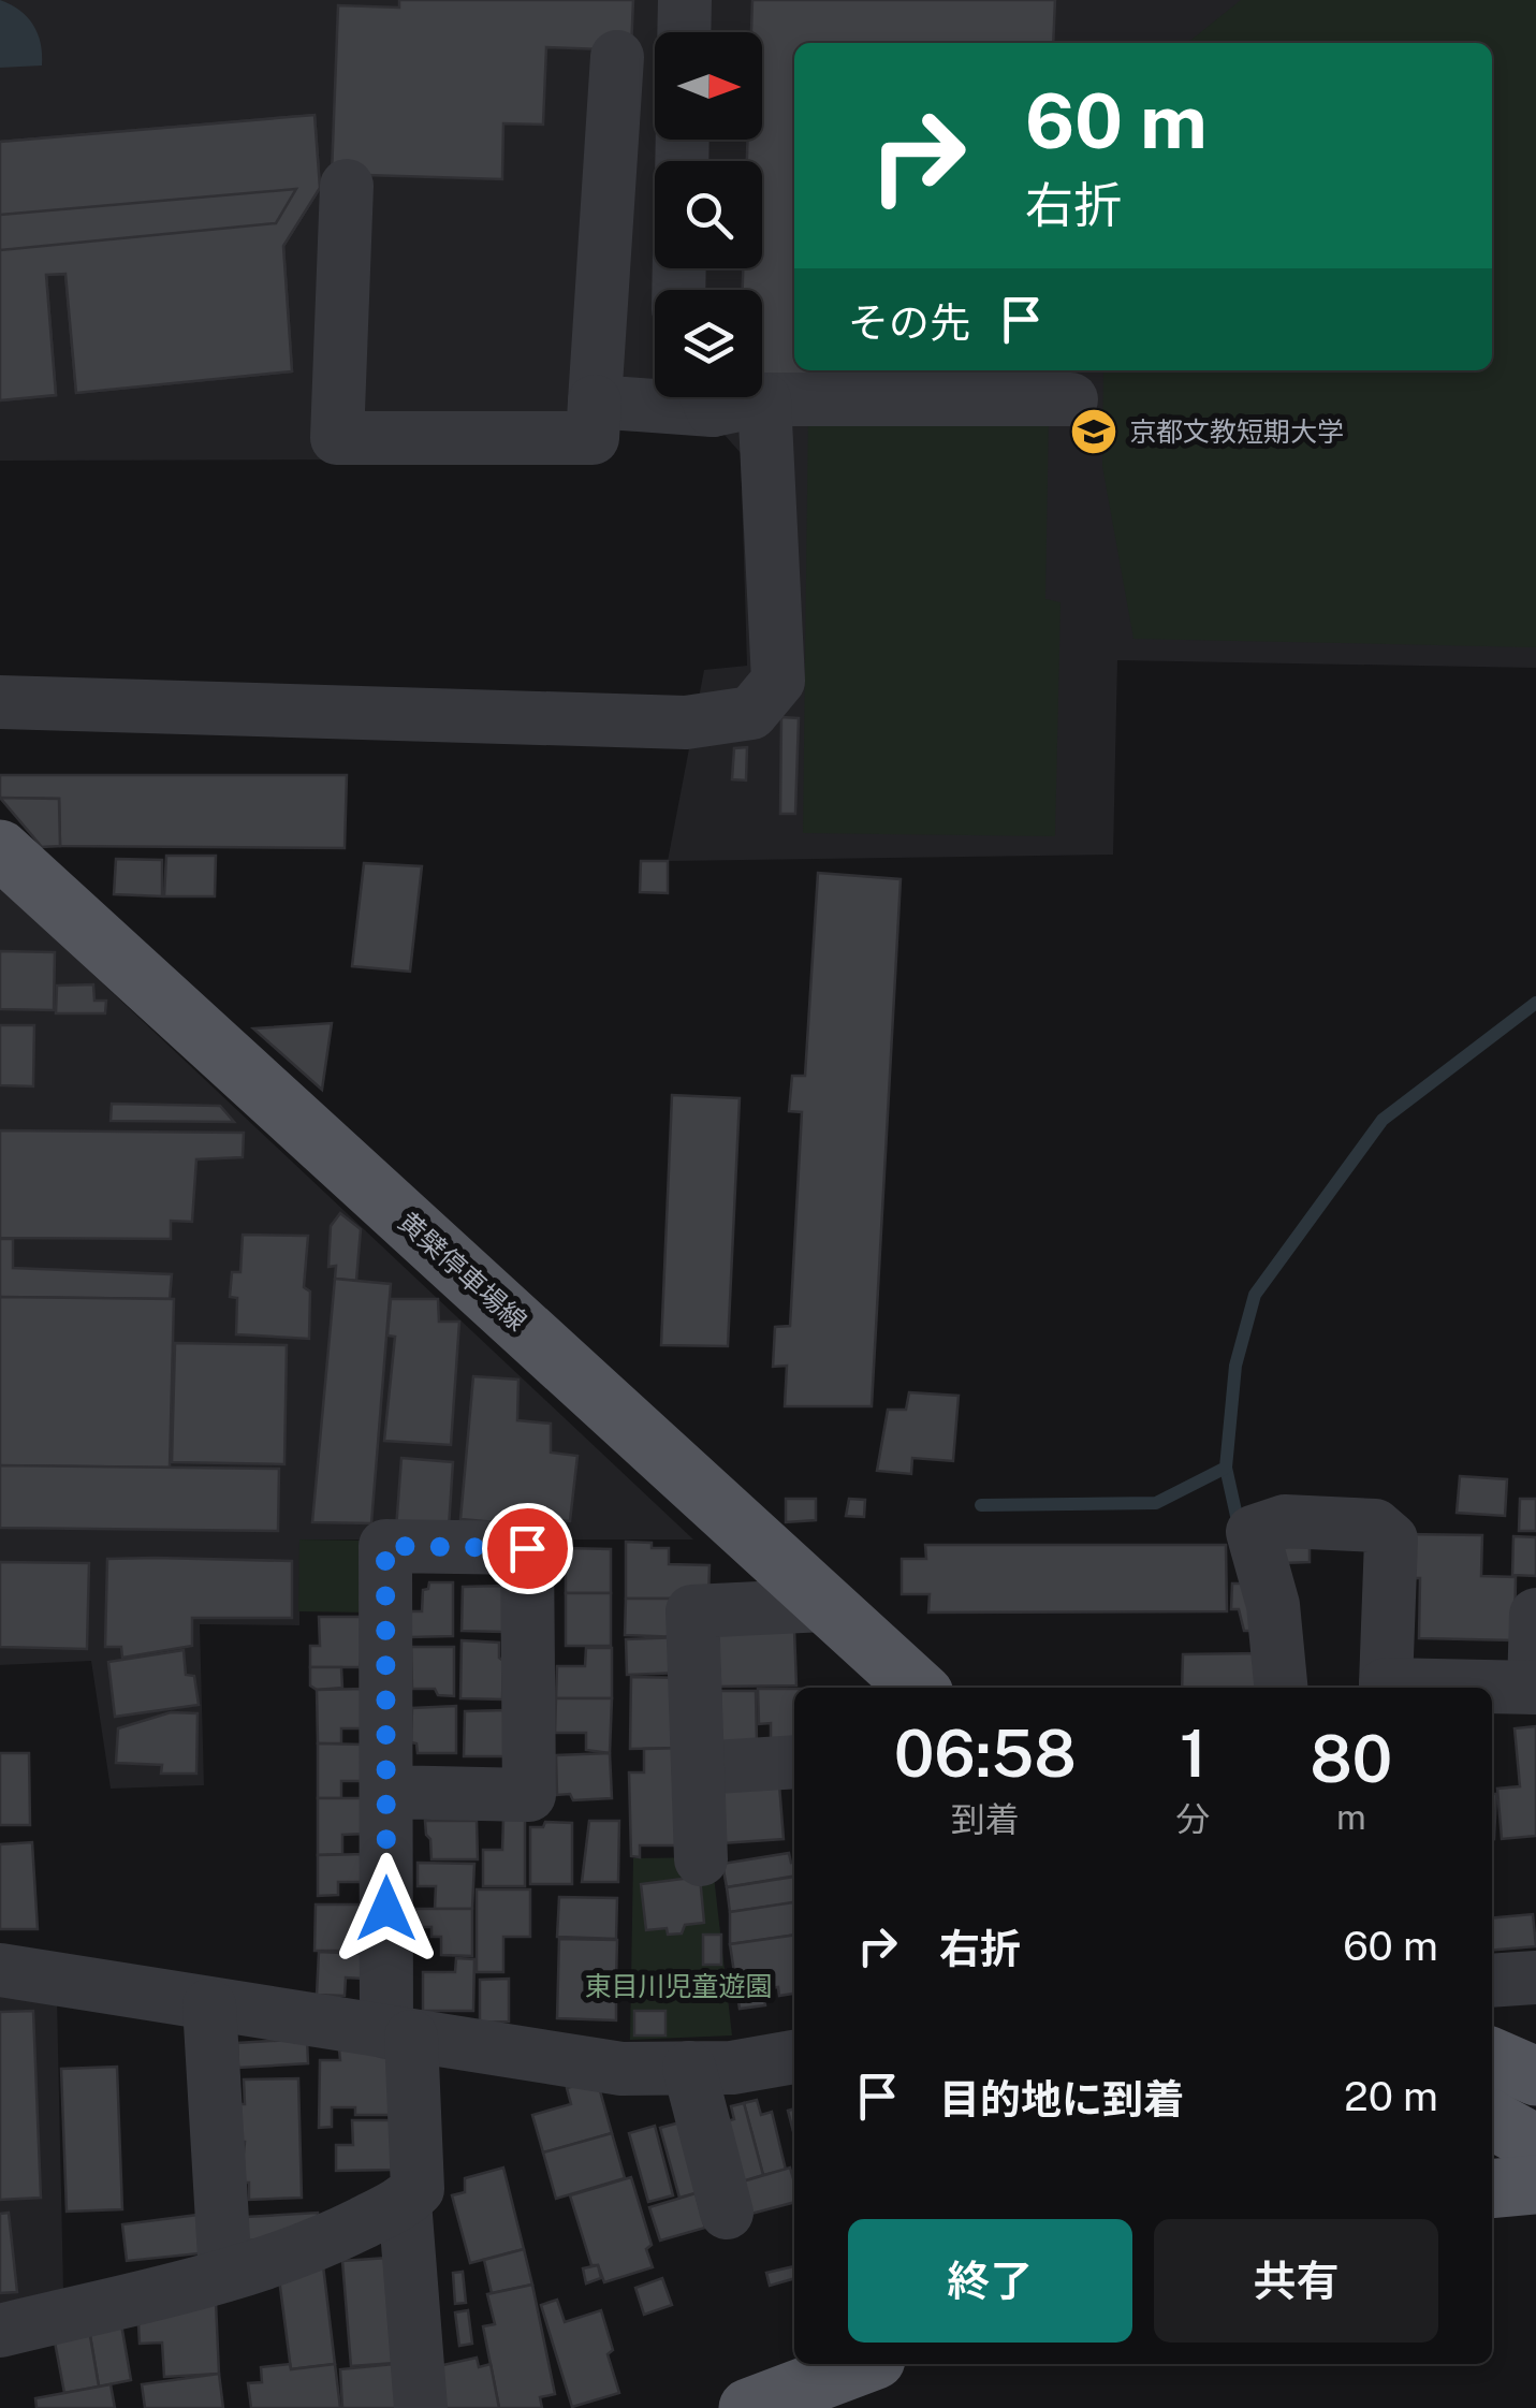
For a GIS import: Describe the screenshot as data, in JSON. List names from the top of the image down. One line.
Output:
{"streets":{"main road":["黄檗停車場線"]},"parks":["東目川児童遊園"],"places":{"school or university":["京都文教短期大学"]},"north":"right","page":{"turn":["60 m","右折"],"then":"その先","eta":["06:58","到着","1","分","80","m"],"list":[{"name":"右折","value":"60 m"},{"name":"目的地に到着","value":"20 m"}],"buttons":["終了","共有"]}}
